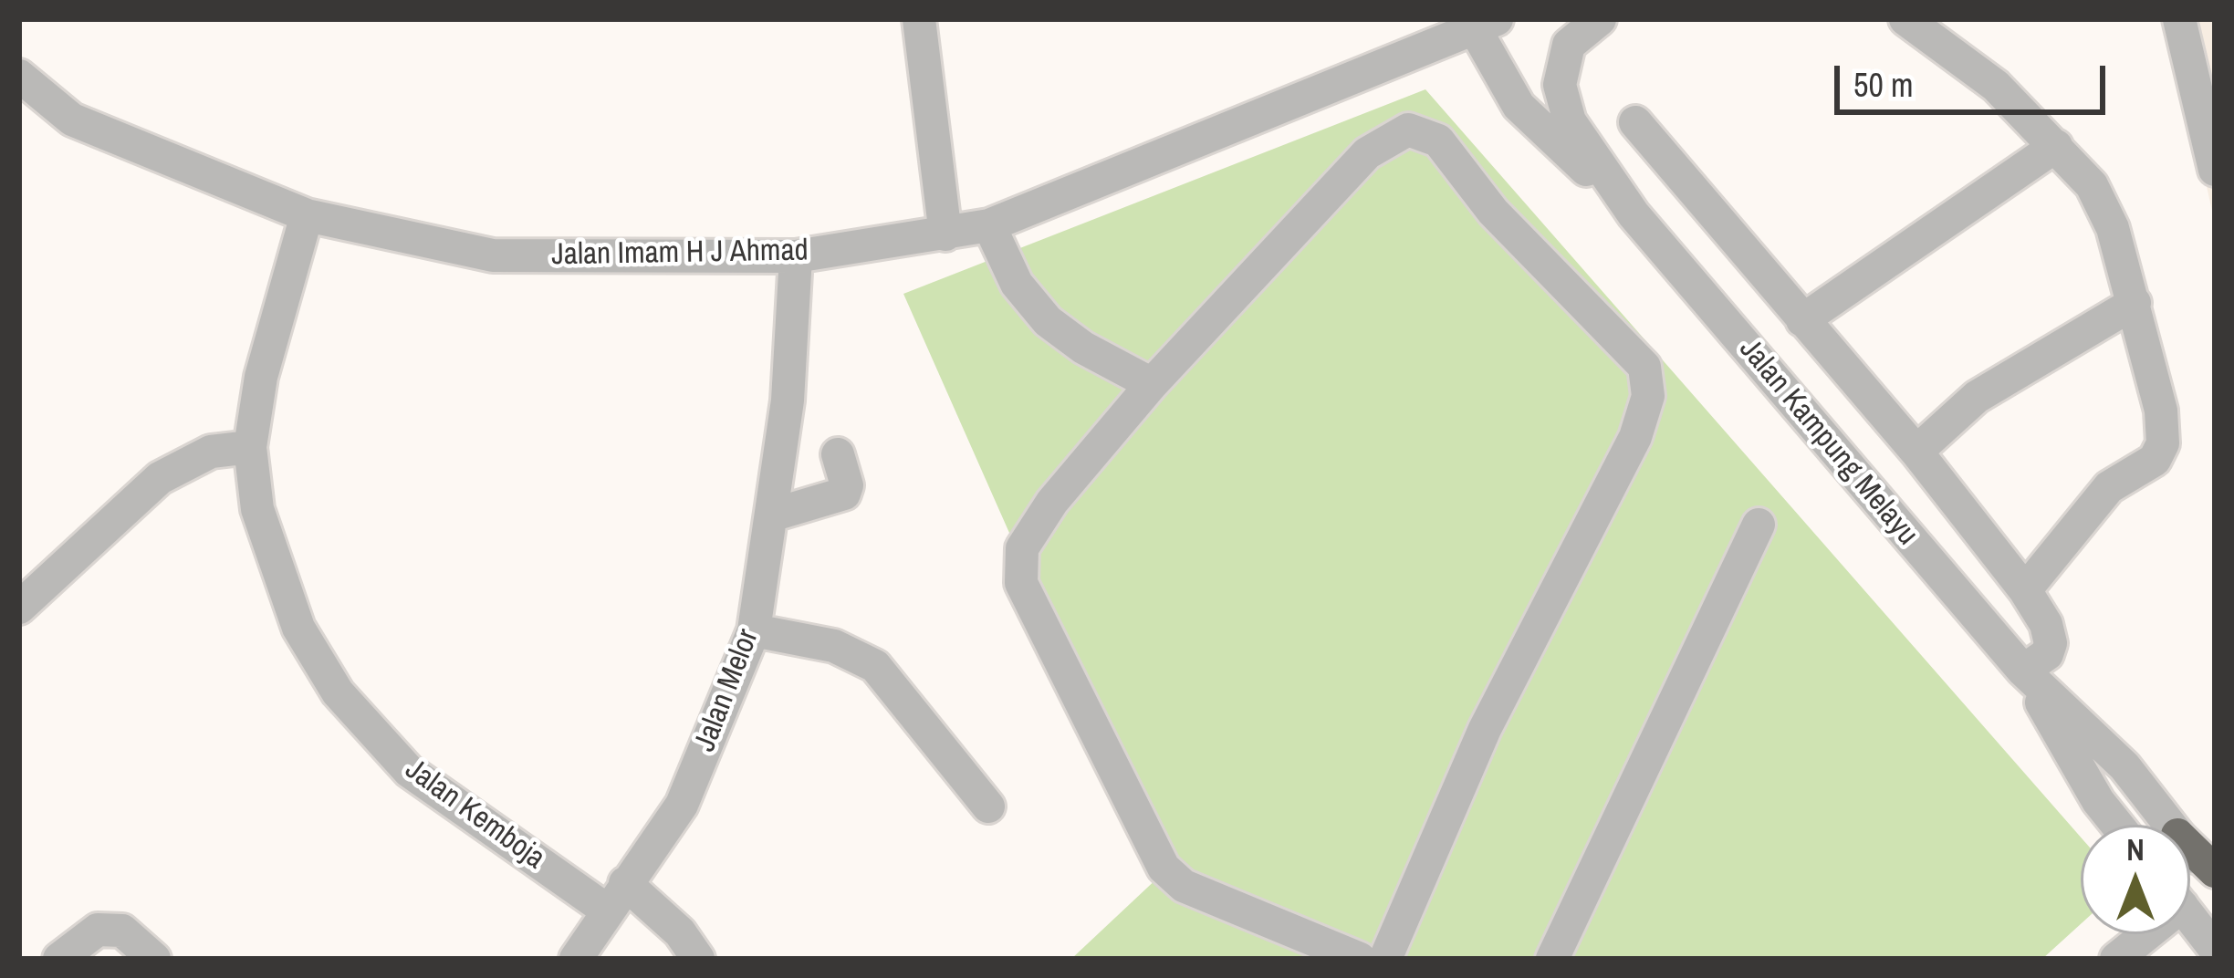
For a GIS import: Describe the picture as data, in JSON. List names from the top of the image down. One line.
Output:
{"streets":{"street":["Jalan Imam H J Ahmad","Jalan Kampung Melayu","Jalan Melor","Jalan Kemboja"]},"crossings":[["Jalan Imam H J Ahmad","Jalan Melor"],["Jalan Imam H J Ahmad","Jalan Kemboja"],["Jalan Melor","Jalan Kemboja"]],"scale_bar":"50 m","north":"top"}
